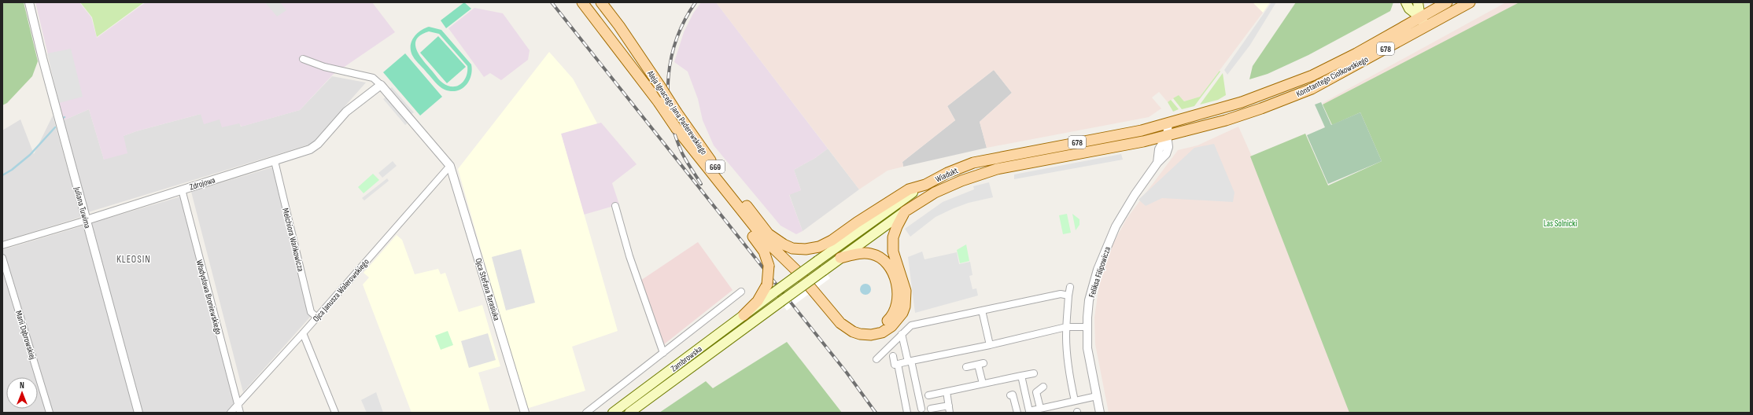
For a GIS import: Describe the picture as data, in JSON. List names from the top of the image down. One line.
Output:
{"streets":{"main road":["678","Konstantego Ciołkowskiego","Aleja Ignacego Jana Paderewskiego","669","Wiadukt","Zambrowska"],"street":["Zdrojowa","Juliana Tuwima","Melchiora Wańkowicza","Feliksa Filipowicza","Ojca Stefana Tarasiuka","Ojca Janusza Walerowskiego","Władysława Broniewskiego","Marii Dąbrowskiej"]},"crossings":[["Konstantego Ciołkowskiego","Wiadukt"],["Konstantego Ciołkowskiego","Feliksa Filipowicza"],["Aleja Ignacego Jana Paderewskiego","Wiadukt"],["Wiadukt","Feliksa Filipowicza"],["Wiadukt","Zambrowska"],["Zdrojowa","Juliana Tuwima"],["Zdrojowa","Melchiora Wańkowicza"],["Zdrojowa","Władysława Broniewskiego"],["Melchiora Wańkowicza","Ojca Janusza Walerowskiego"],["Ojca Stefana Tarasiuka","Ojca Janusza Walerowskiego"],["Ojca Janusza Walerowskiego","Władysława Broniewskiego"]],"districts":["KLEOSIN"],"parks":["Las Solnicki"],"north":"top"}
